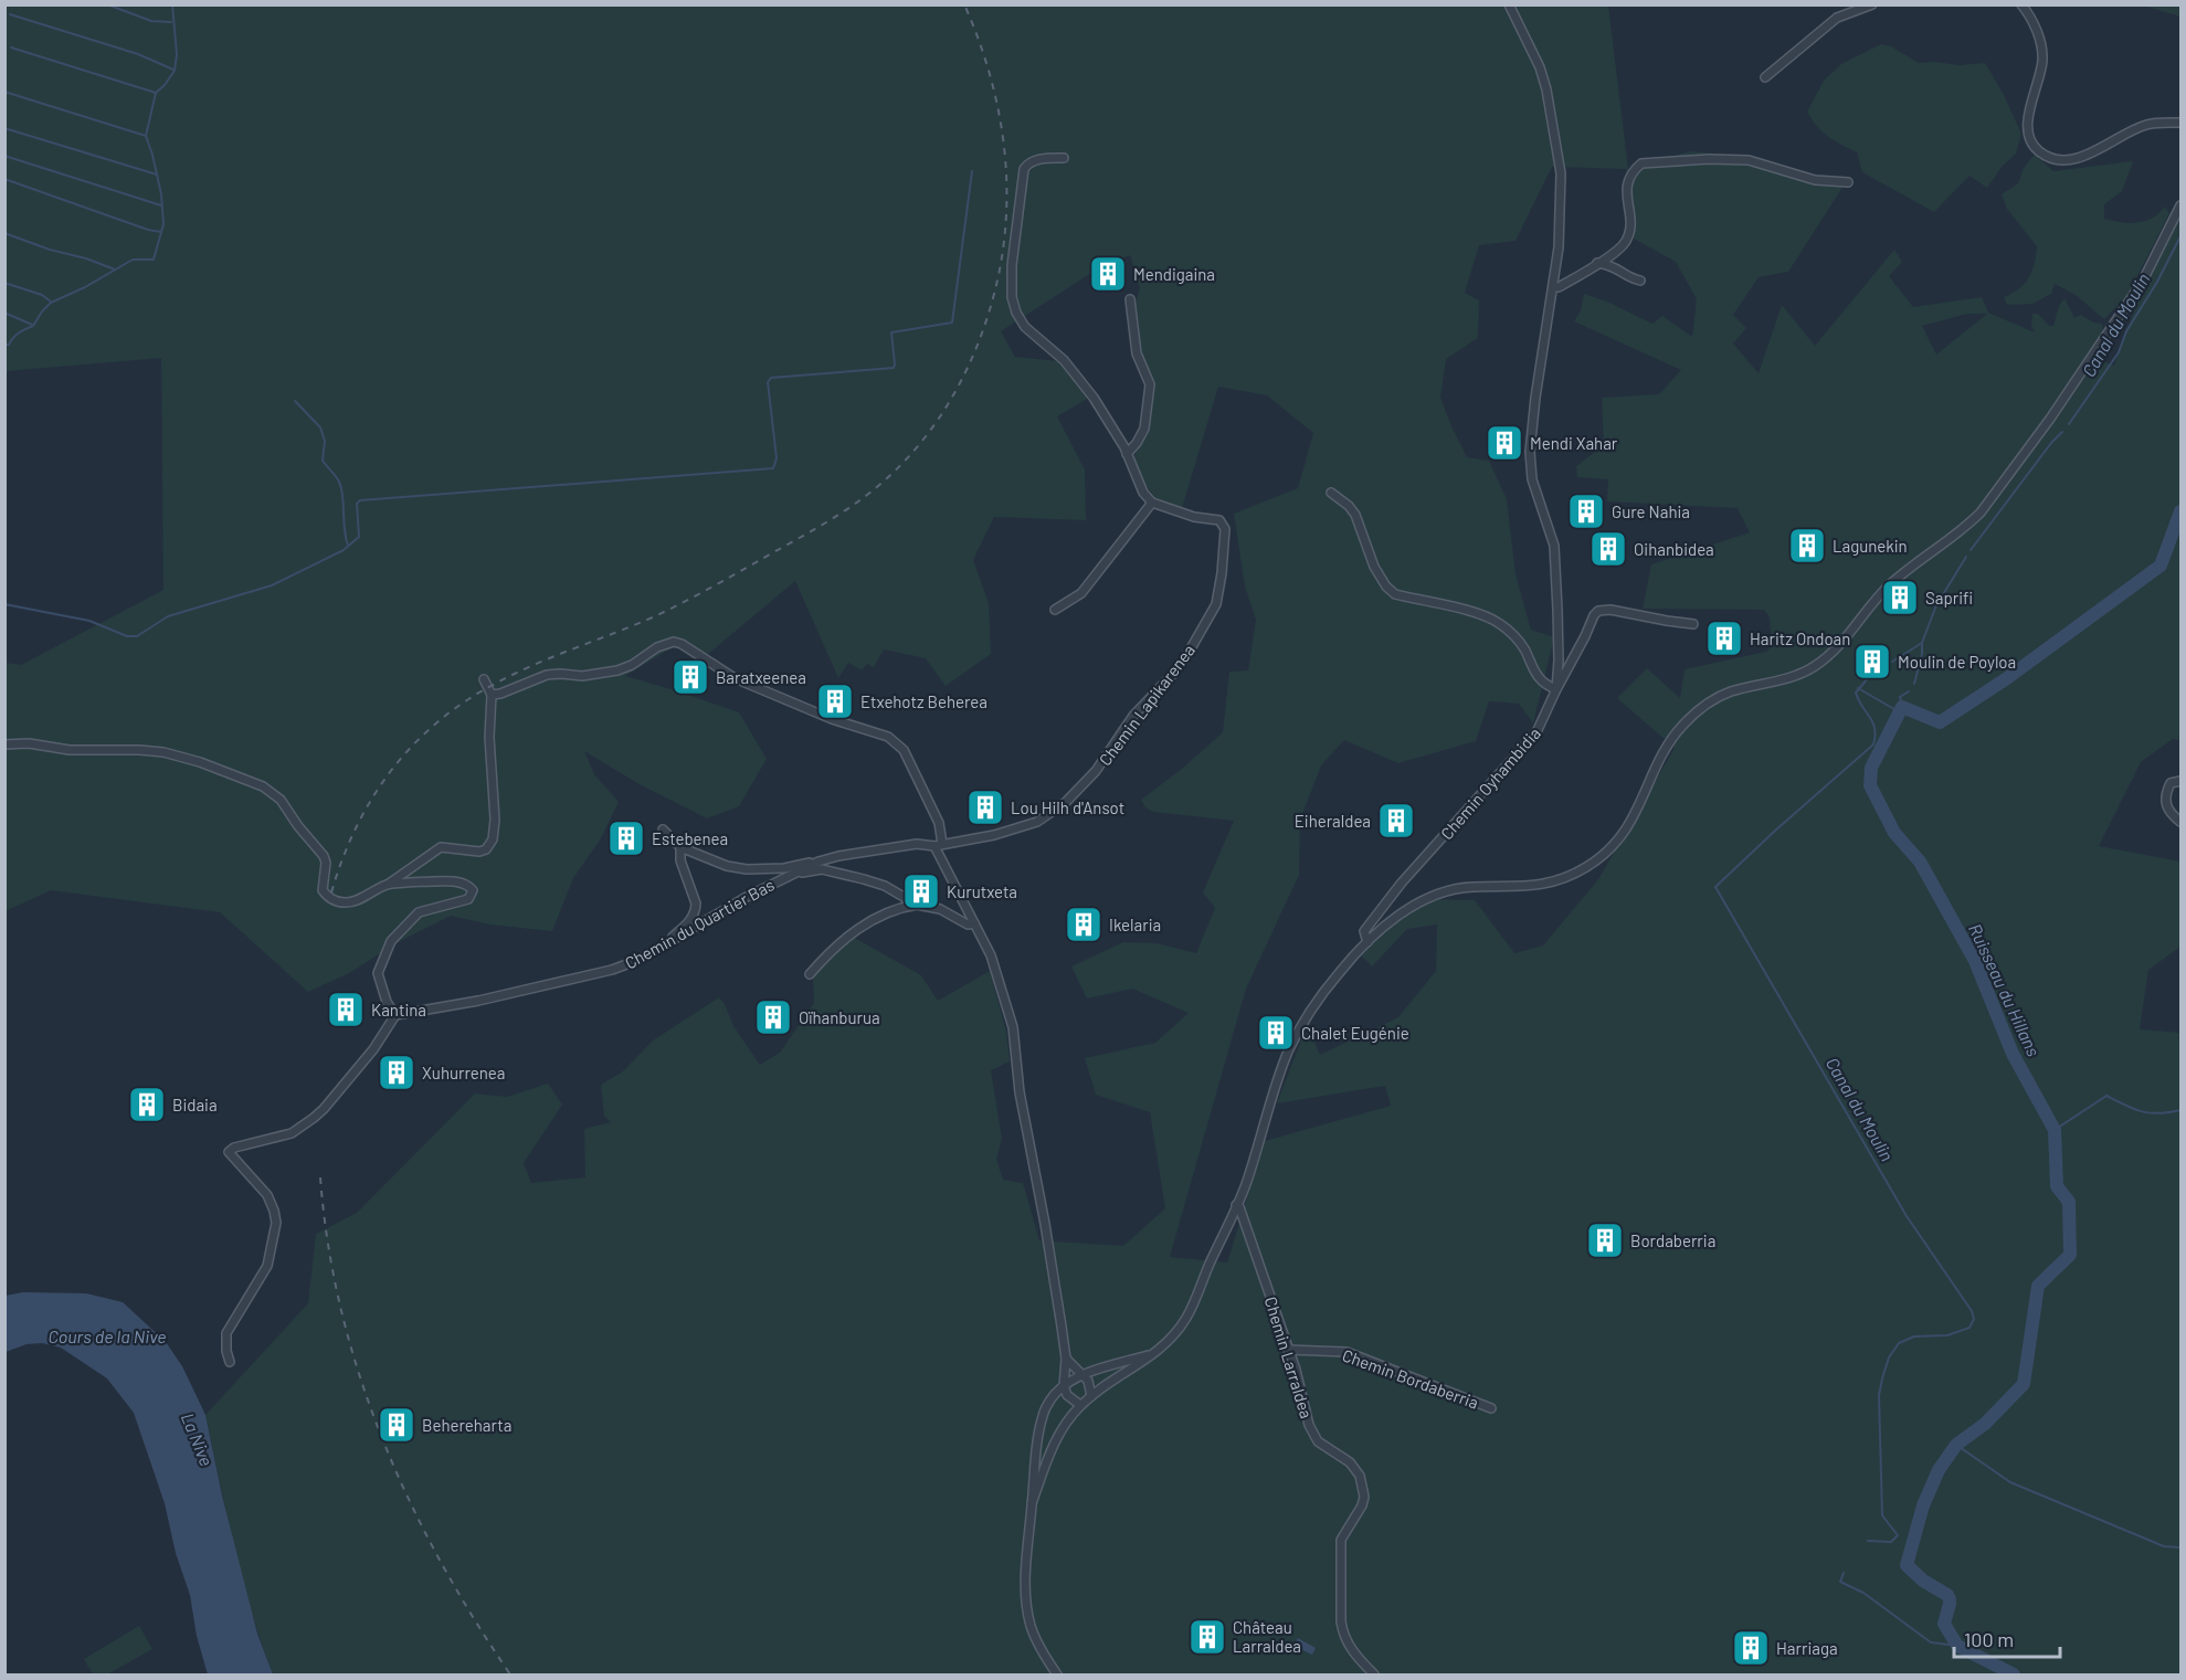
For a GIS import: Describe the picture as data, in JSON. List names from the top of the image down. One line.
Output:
{"streets":{"street":["Chemin Lapikarenea","Chemin Oyhambidia","Chemin du Quartier Bas","Chemin Larraldea","Chemin Bordaberria"]},"crossings":[["Chemin Lapikarenea","Chemin du Quartier Bas"],["Chemin Larraldea","Chemin Bordaberria"]],"water":["Canal du Moulin","Ruisseau du Hillans","Cours de la Nive","La Nive"],"places":{"building":["Mendigaina","Mendi Xahar","Gure Nahia","Lagunekin","Oihanbidea","Saprifi","Haritz Ondoan","Moulin de Poyloa","Baratxeenea","Etxehotz Beherea","Lou Hilh d'Ansot","Eiheraldea","Estebenea","Kurutxeta","Ikelaria","Kantina","Oïhanburua","Chalet Eugénie","Xuhurrenea","Bidaia","Bordaberria","Behereharta","Château Larraldea","Harriaga"]},"scale_bar":"100 m"}
